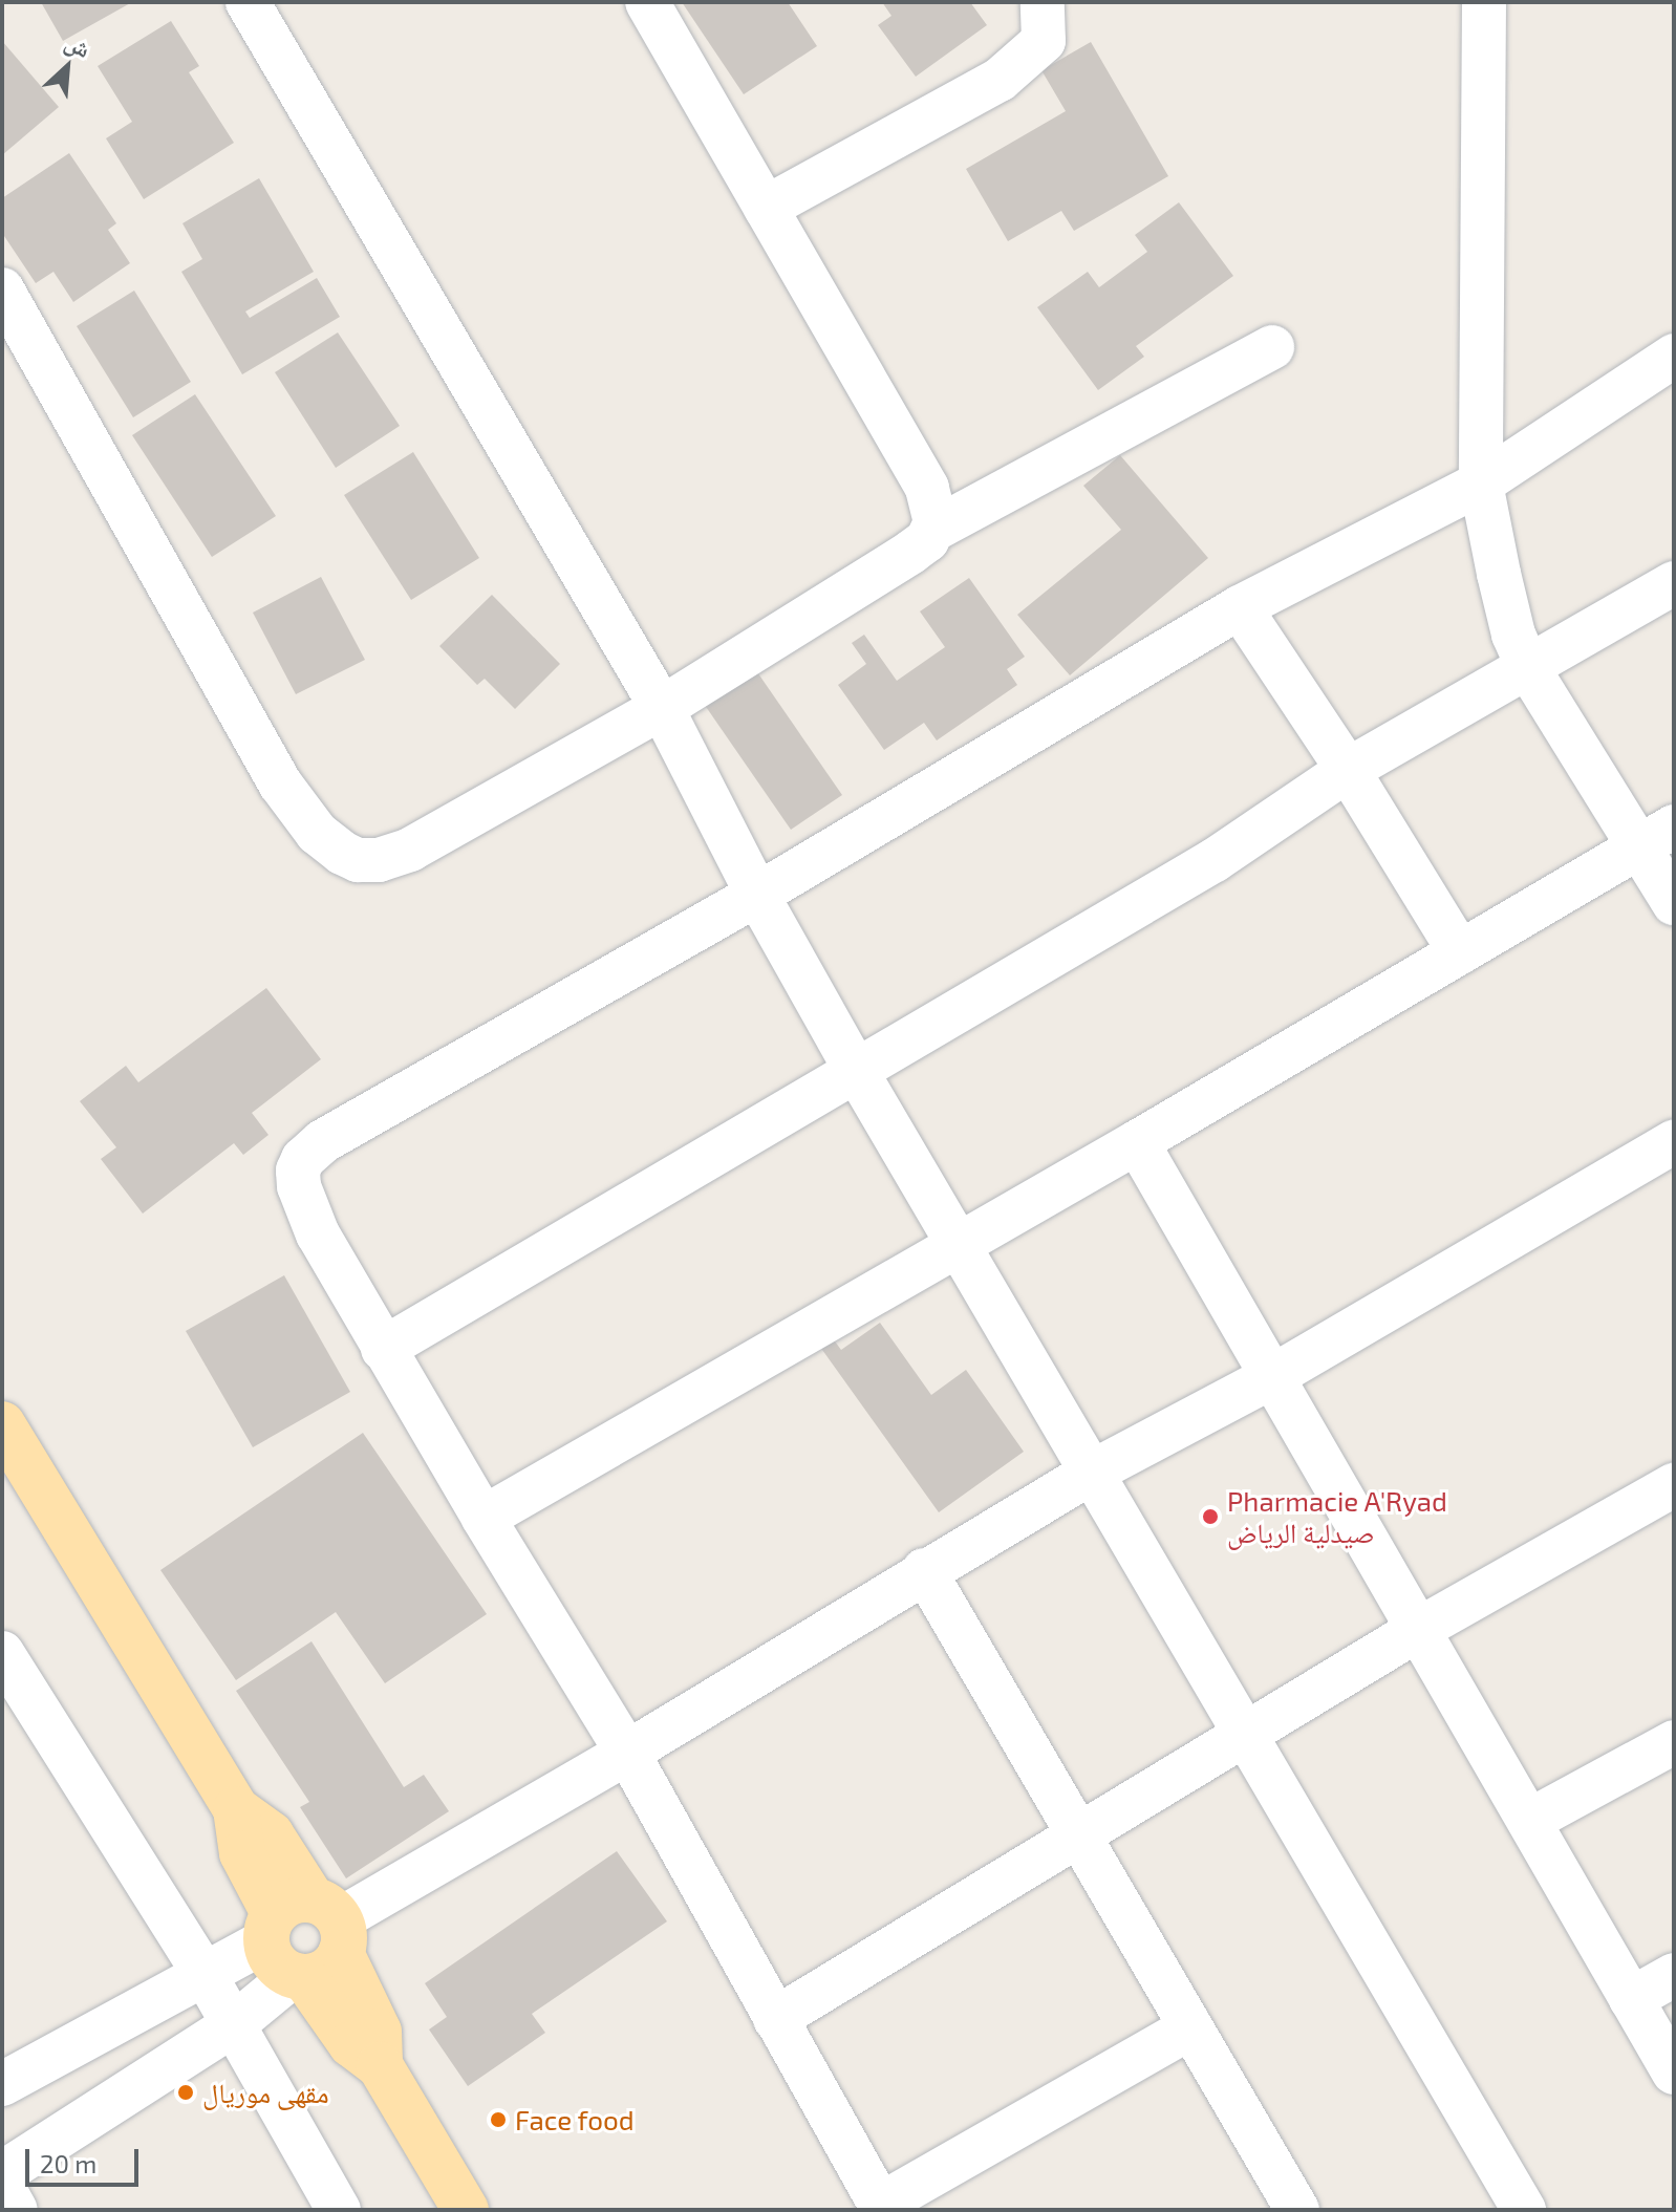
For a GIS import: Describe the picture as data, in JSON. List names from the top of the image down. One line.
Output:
{"places":["Pharmacie A'Ryad صيدلية الرياض","مقهى موريال","Face food"],"scale_bar":"20 m","north":"top right"}
